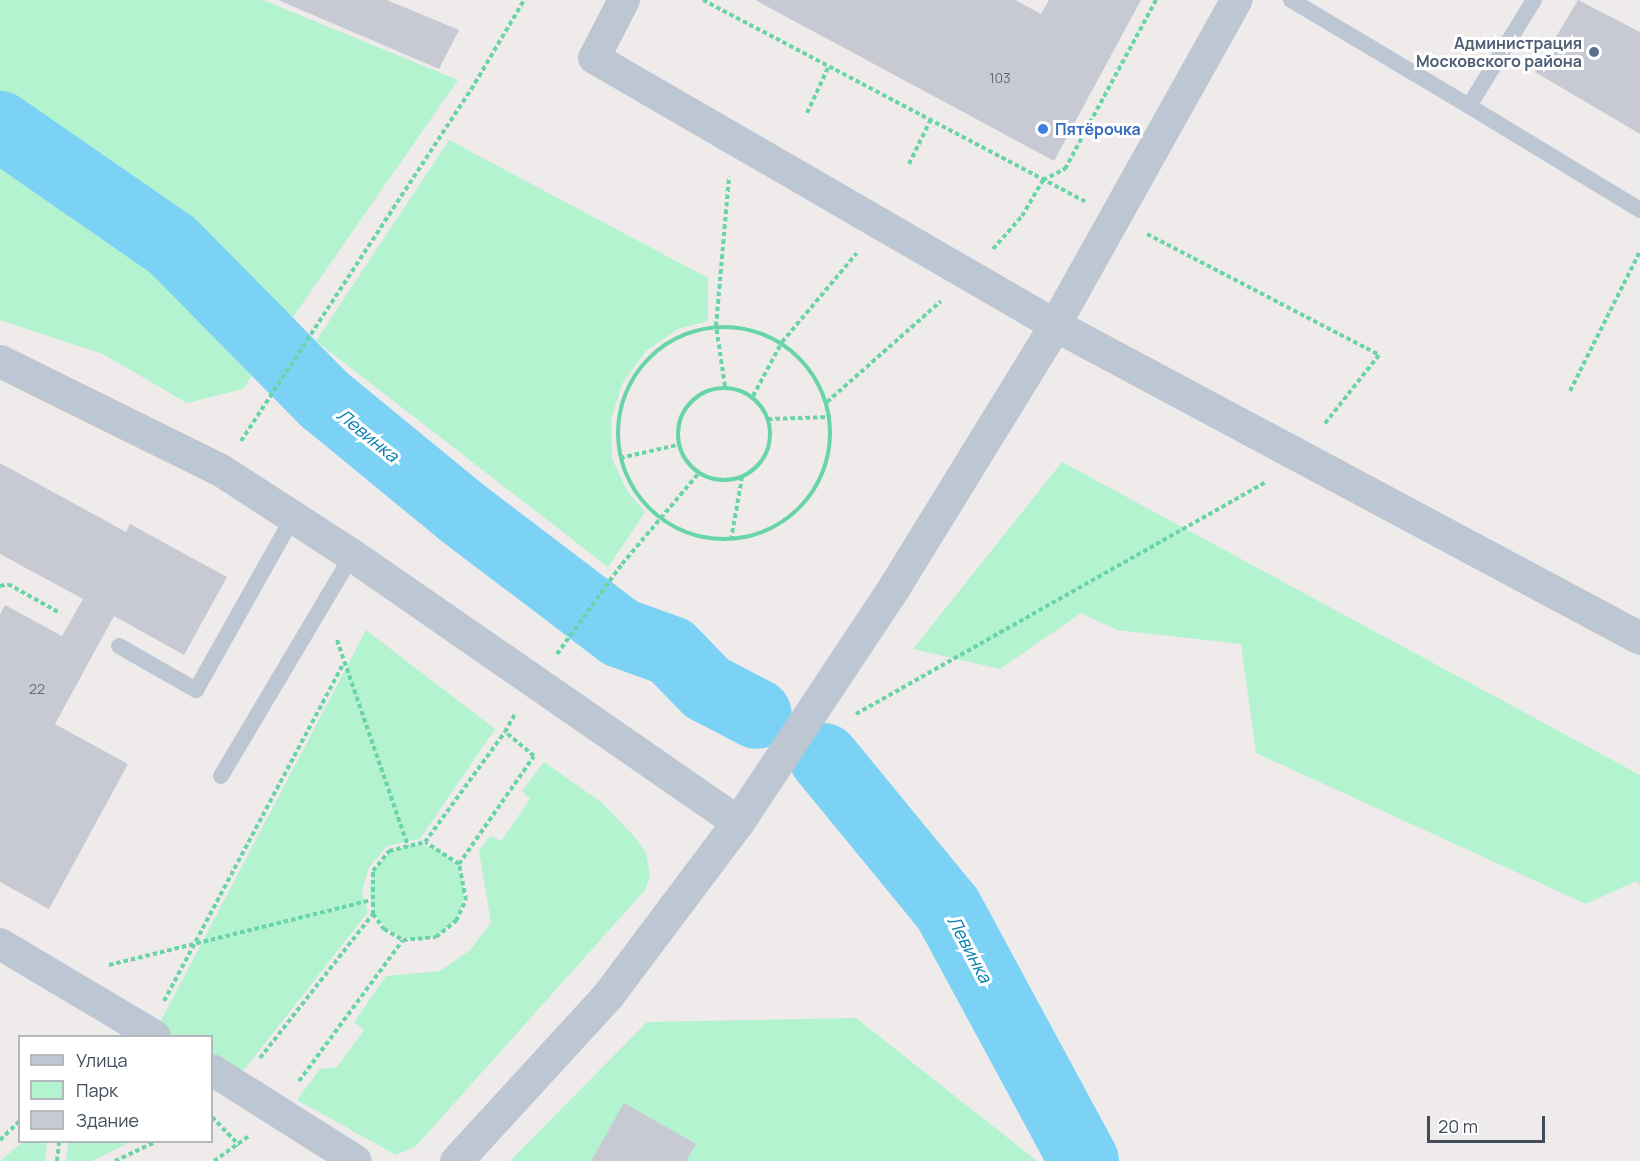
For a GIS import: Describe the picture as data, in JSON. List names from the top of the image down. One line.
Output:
{"water":["Левинка"],"places":["Администрация Московского района","Пятёрочка"],"house_numbers":["103","22"],"legend":["Улица","Парк","Здание"],"scale_bar":"20 m"}
